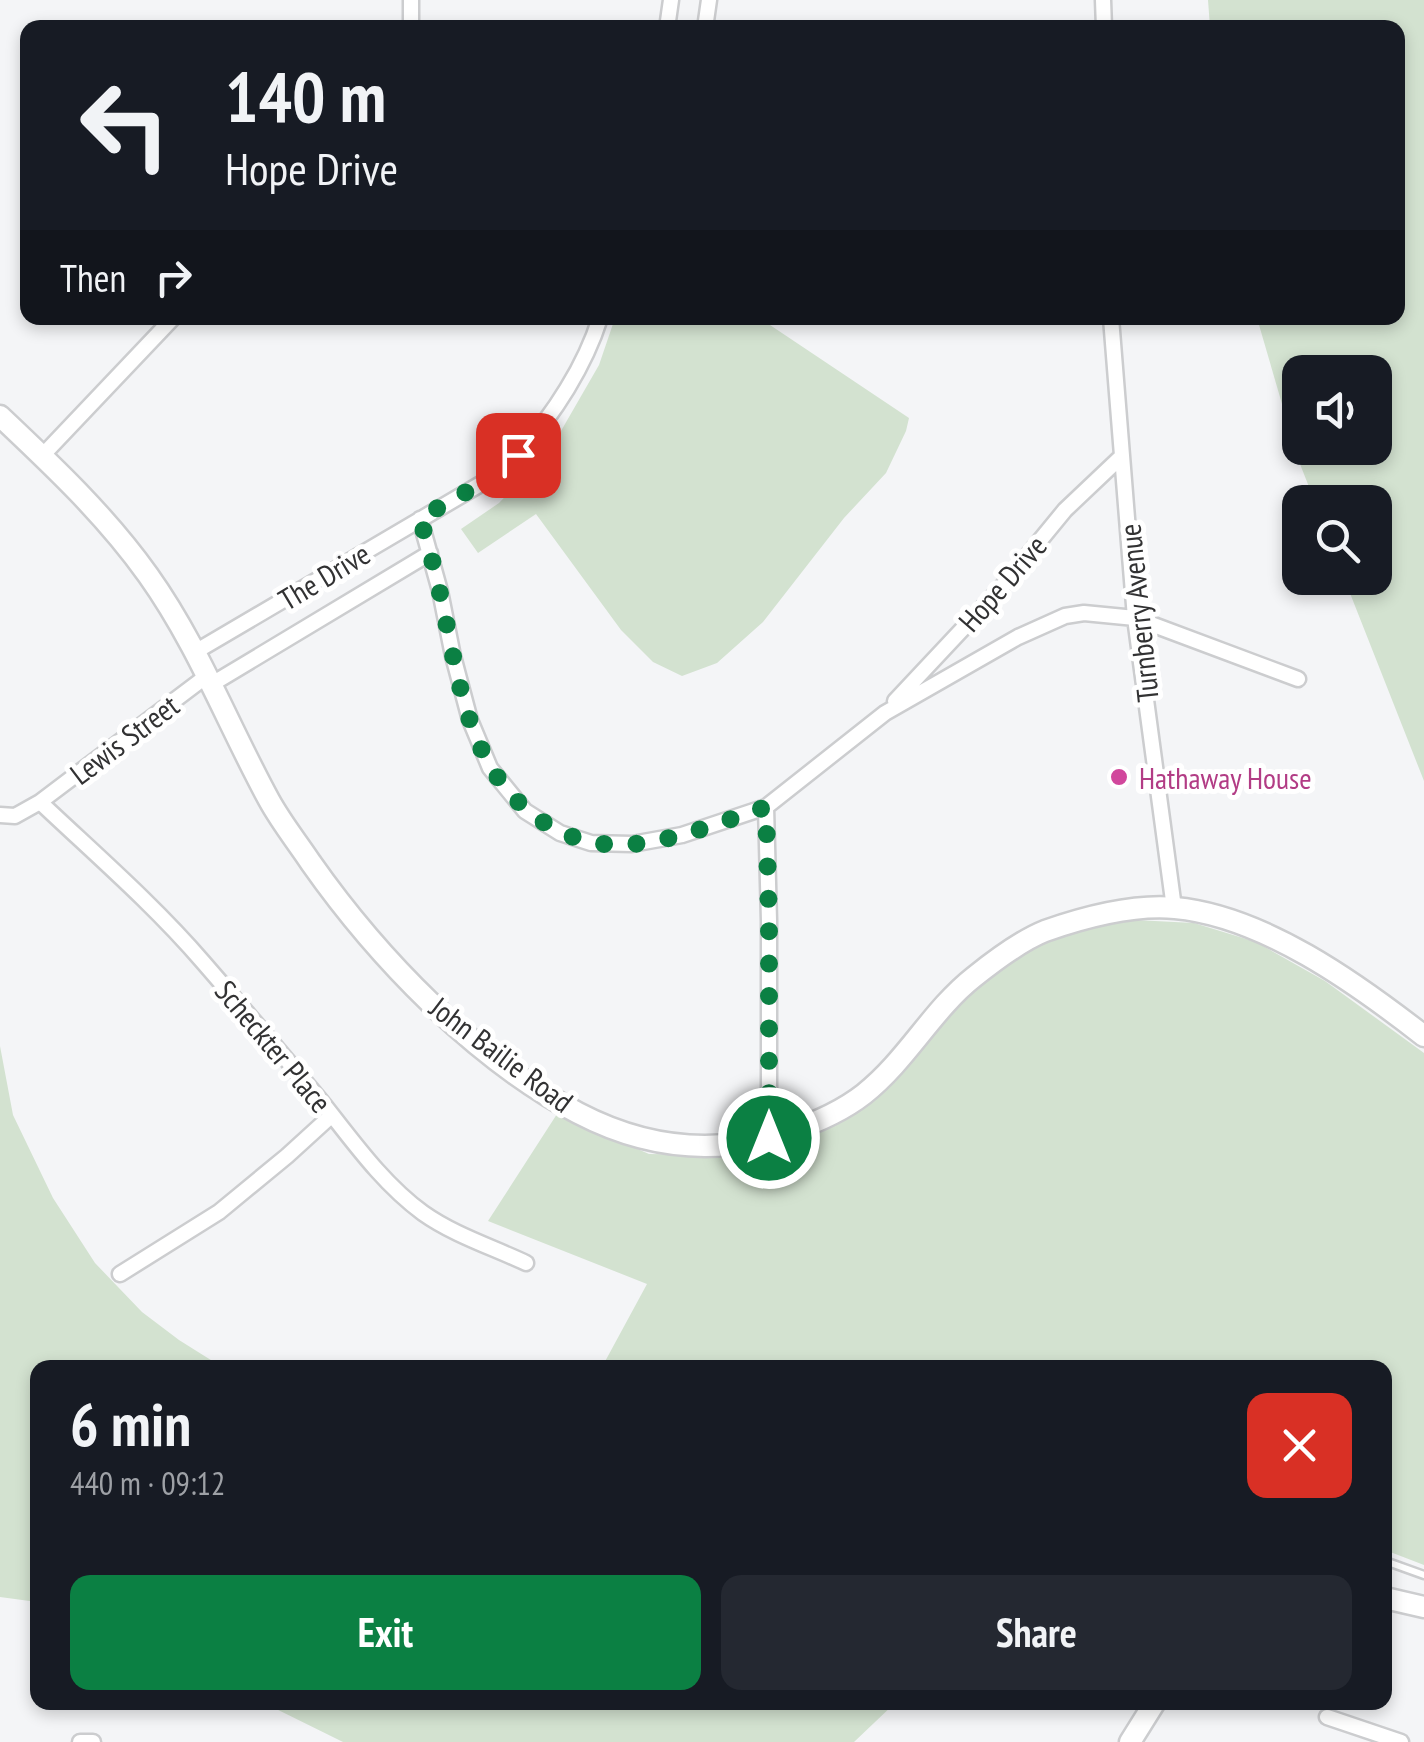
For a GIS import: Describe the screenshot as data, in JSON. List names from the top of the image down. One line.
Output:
{"streets":{"street":["The Drive","Hope Drive","Turnberry Avenue","Lewis Street","Scheckter Place","John Bailie Road"]},"crossings":[["The Drive","Hope Drive"],["The Drive","Lewis Street"],["The Drive","John Bailie Road"],["Hope Drive","Turnberry Avenue"],["Turnberry Avenue","John Bailie Road"],["Lewis Street","Scheckter Place"],["Lewis Street","John Bailie Road"]],"places":["Hathaway House"],"page":{"turn":["140 m","Hope Drive"],"then":"Then","heading":["6 min","440 m · 09:12"],"buttons":["Exit","Share"]}}
